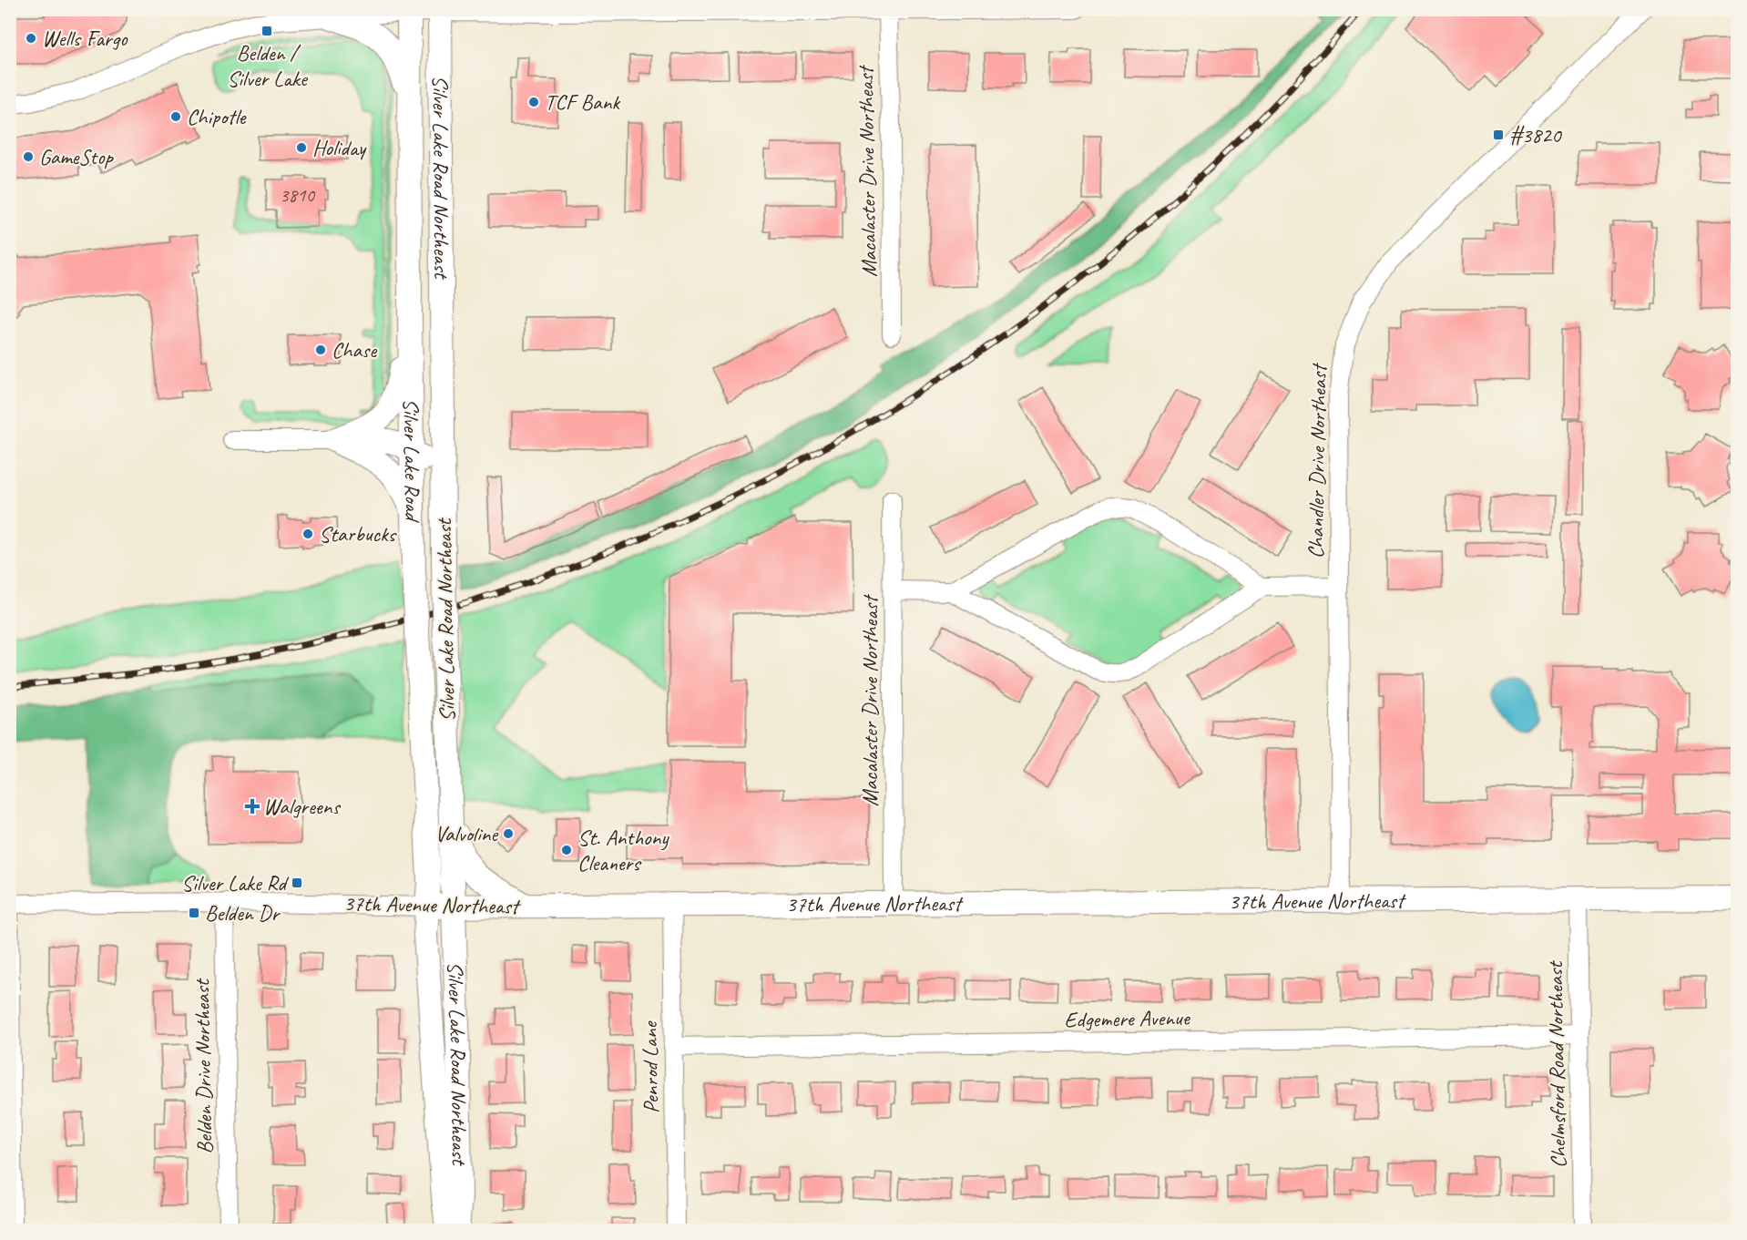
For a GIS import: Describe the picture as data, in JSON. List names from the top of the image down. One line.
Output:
{"streets":{"main road":["Silver Lake Road Northeast","Silver Lake Road","37th Avenue Northeast"],"street":["Macalaster Drive Northeast","Chandler Drive Northeast","Edgemere Avenue","Chelmsford Road Northeast","Belden Drive Northeast","Penrod Lane"]},"crossings":[["Macalaster Drive Northeast","37th Avenue Northeast"],["Silver Lake Road Northeast","Silver Lake Road"],["Silver Lake Road Northeast","37th Avenue Northeast"],["Silver Lake Road","37th Avenue Northeast"],["Chandler Drive Northeast","37th Avenue Northeast"],["37th Avenue Northeast","Chelmsford Road Northeast"],["37th Avenue Northeast","Belden Drive Northeast"],["37th Avenue Northeast","Penrod Lane"],["Edgemere Avenue","Chelmsford Road Northeast"],["Edgemere Avenue","Penrod Lane"]],"places":{"transit":["Belden / Silver Lake","#3820","Silver Lake Rd","Belden Dr"],"other":["Wells Fargo","TCF Bank","Chipotle","Holiday","GameStop","Chase","Starbucks","Valvoline","St. Anthony Cleaners"],"health":["Walgreens"]},"house_numbers":["3810"]}
